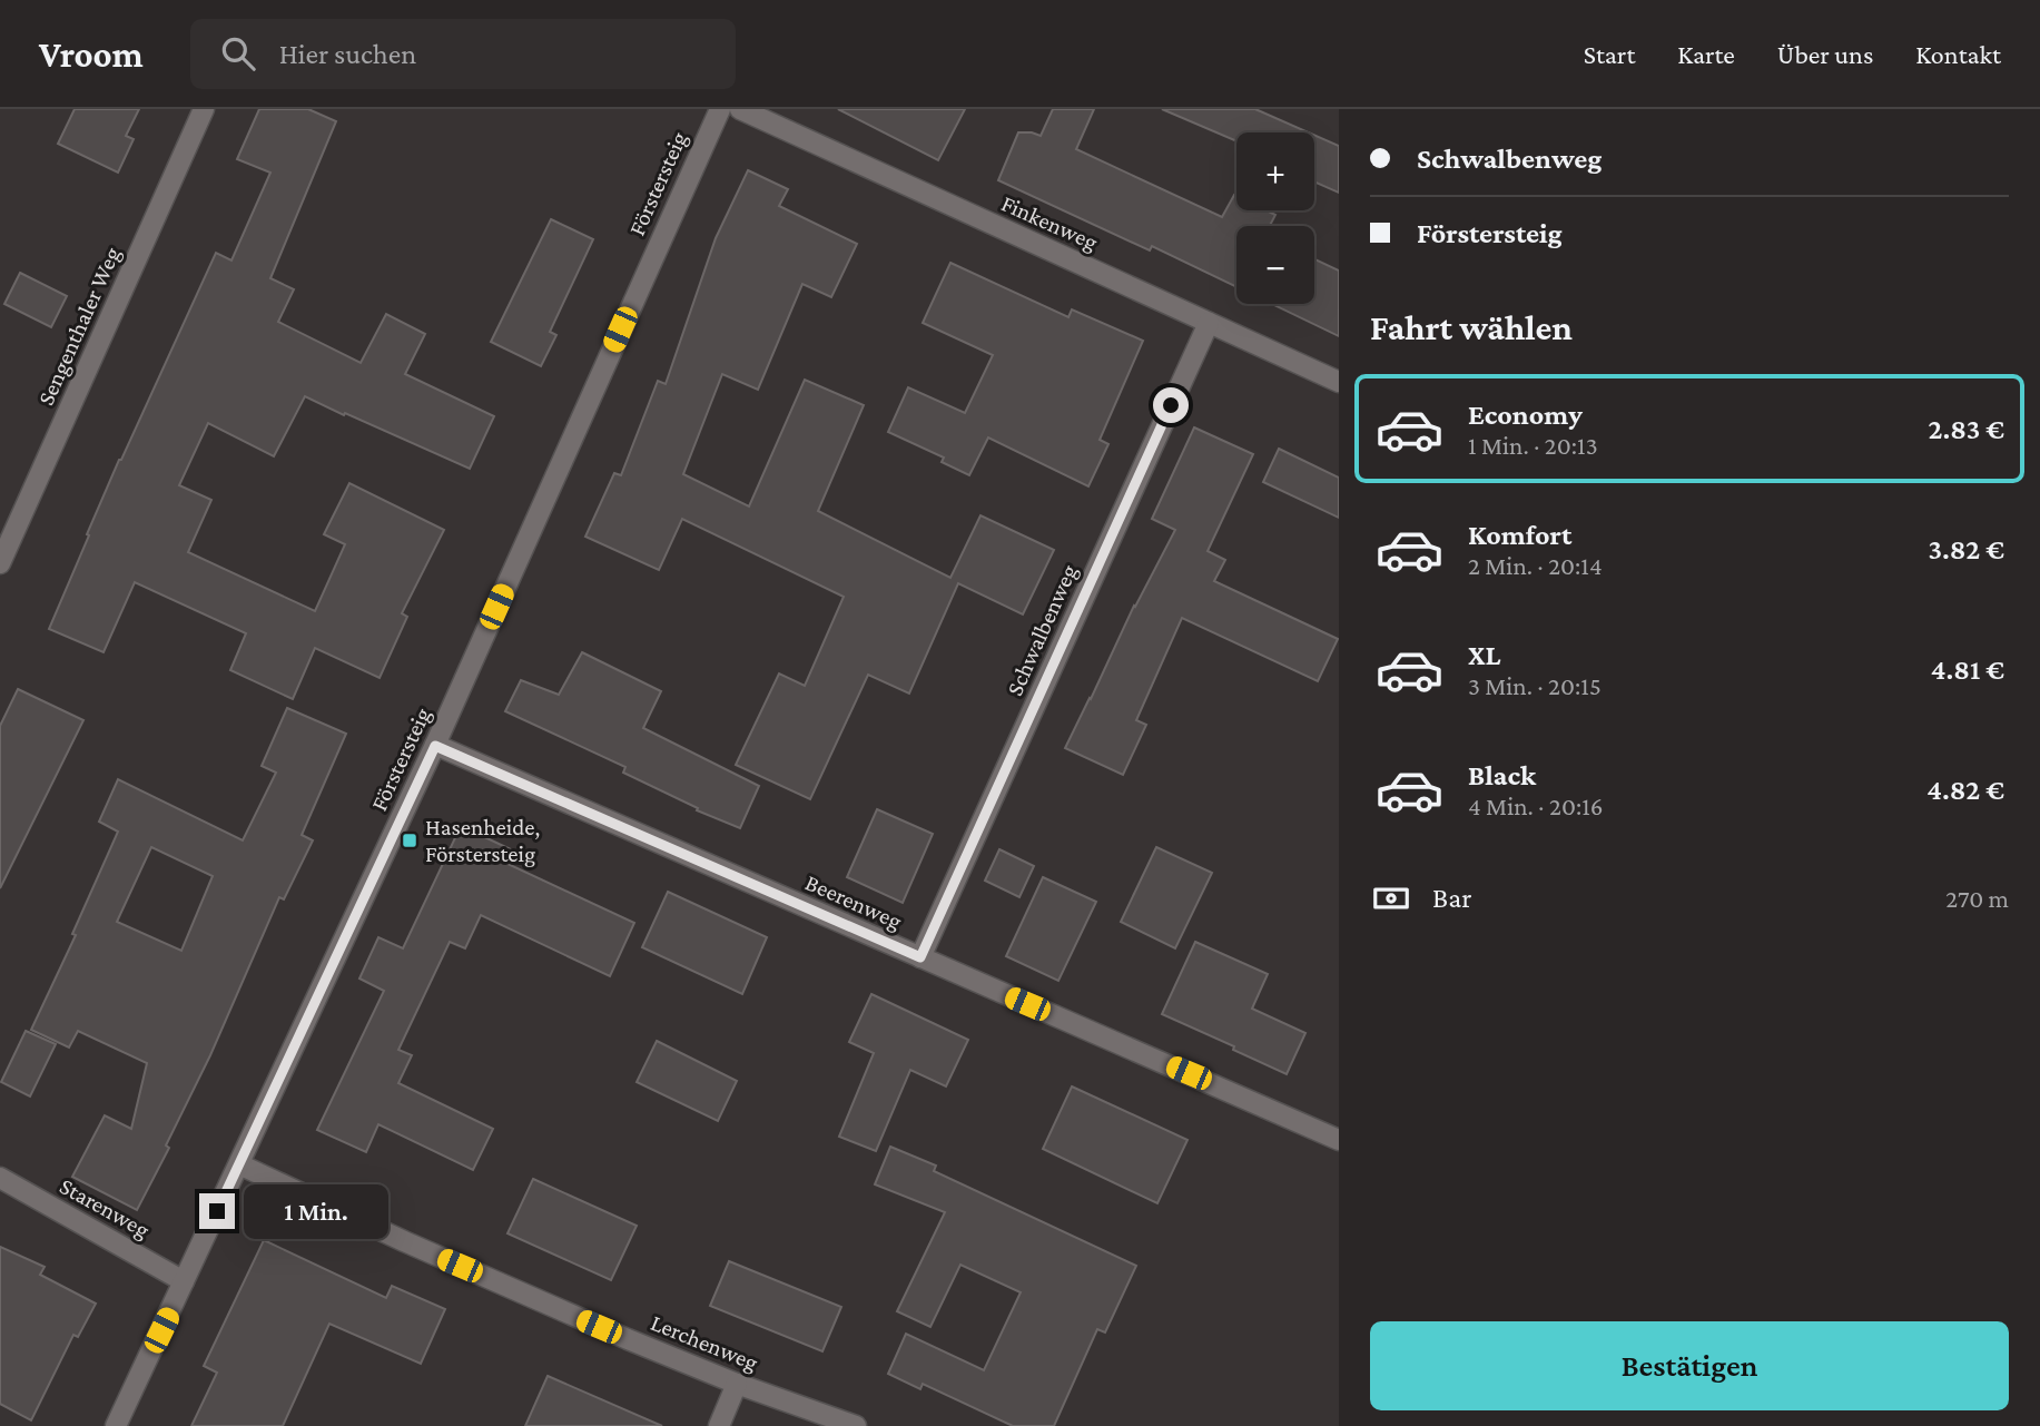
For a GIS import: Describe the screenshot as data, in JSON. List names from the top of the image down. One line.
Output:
{"streets":{"street":["Förstersteig","Finkenweg","Sengenthaler Weg","Schwalbenweg","Beerenweg","Starenweg","Lerchenweg"]},"crossings":[["Förstersteig","Beerenweg"],["Förstersteig","Starenweg"],["Förstersteig","Lerchenweg"],["Finkenweg","Schwalbenweg"],["Schwalbenweg","Beerenweg"]],"places":{"transit":["Hasenheide, Förstersteig"]},"page":{"header":"Vroom","search":"Hier suchen","nav":["Start","Karte","Über uns","Kontakt"],"banner":["Schwalbenweg","Förstersteig"],"map_buttons":["+","−"],"heading":"Fahrt wählen","list":[{"name":"Economy","note":"1 Min. · 20:13","value":"2.83 €"},{"name":"Komfort","note":"2 Min. · 20:14","value":"3.82 €"},{"name":"XL","note":"3 Min. · 20:15","value":"4.81 €"},{"name":"Black","note":"4 Min. · 20:16","value":"4.82 €"}],"pay":["Bar","270 m"],"bubble":"1 Min.","buttons":"Bestätigen"}}
